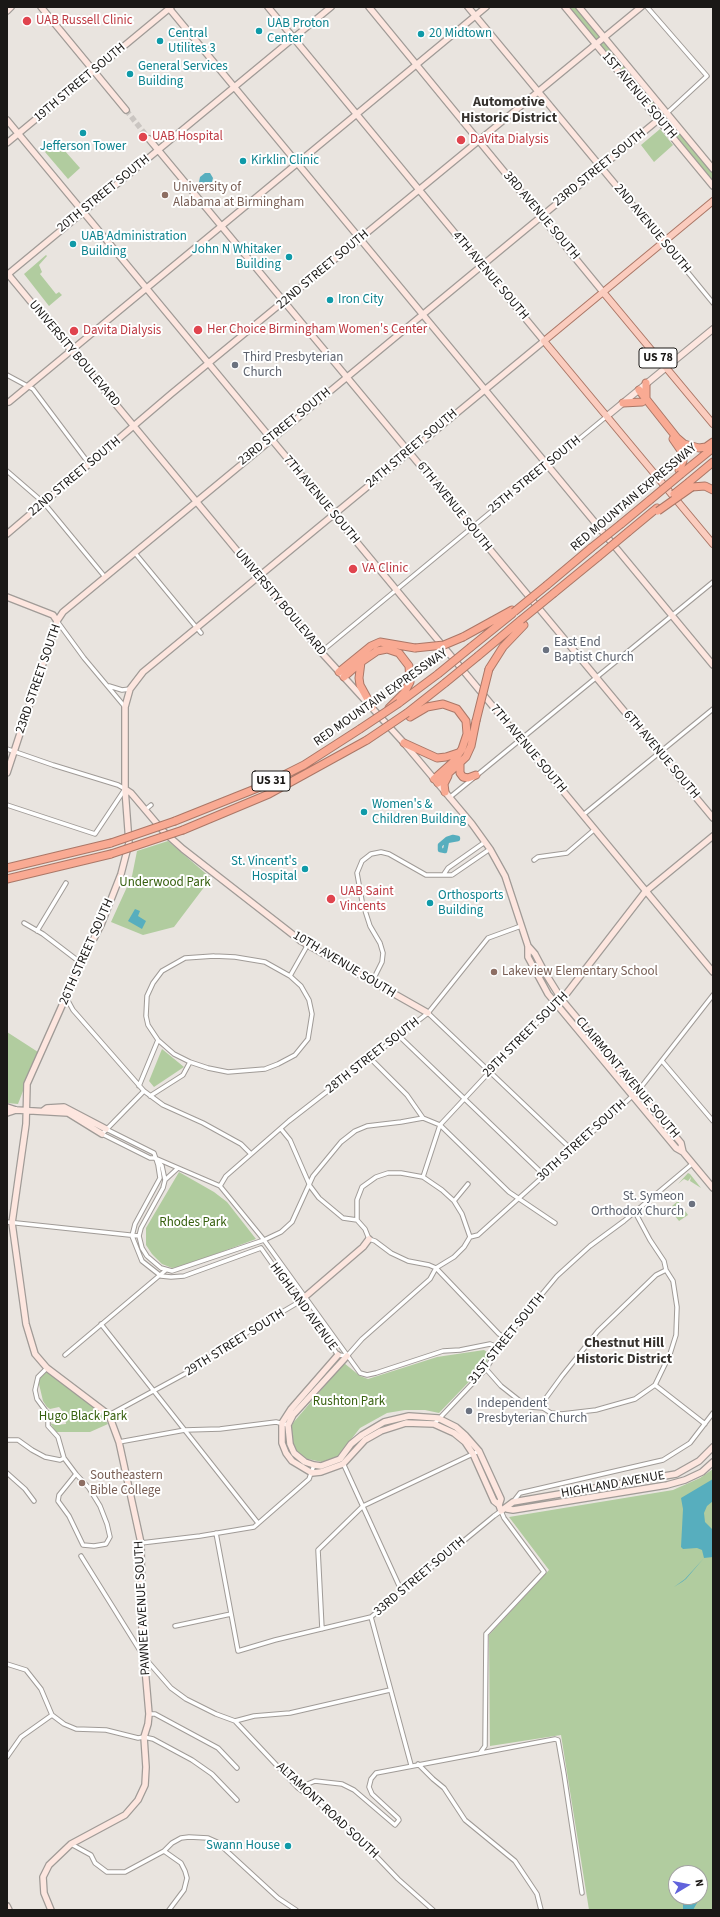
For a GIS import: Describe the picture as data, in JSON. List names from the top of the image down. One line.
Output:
{"streets":{"highway":["RED MOUNTAIN EXPRESSWAY","US 31"],"main road":["3RD AVENUE SOUTH","4TH AVENUE SOUTH","US 78","24TH STREET SOUTH"],"street":["19TH STREET SOUTH","1ST AVENUE SOUTH","23RD STREET SOUTH","20TH STREET SOUTH","2ND AVENUE SOUTH","22ND STREET SOUTH","UNIVERSITY BOULEVARD","25TH STREET SOUTH","7TH AVENUE SOUTH","6TH AVENUE SOUTH","26TH STREET SOUTH","10TH AVENUE SOUTH","29TH STREET SOUTH","28TH STREET SOUTH","CLAIRMONT AVENUE SOUTH","30TH STREET SOUTH","HIGHLAND AVENUE","31ST STREET SOUTH","33RD STREET SOUTH","PAWNEE AVENUE SOUTH","ALTAMONT ROAD SOUTH"]},"crossings":[["19TH STREET SOUTH","7TH AVENUE SOUTH"],["1ST AVENUE SOUTH","23RD STREET SOUTH"],["1ST AVENUE SOUTH","22ND STREET SOUTH"],["23RD STREET SOUTH","3RD AVENUE SOUTH"],["23RD STREET SOUTH","2ND AVENUE SOUTH"],["23RD STREET SOUTH","4TH AVENUE SOUTH"],["23RD STREET SOUTH","UNIVERSITY BOULEVARD"],["23RD STREET SOUTH","7TH AVENUE SOUTH"],["23RD STREET SOUTH","6TH AVENUE SOUTH"],["20TH STREET SOUTH","4TH AVENUE SOUTH"],["20TH STREET SOUTH","UNIVERSITY BOULEVARD"],["20TH STREET SOUTH","7TH AVENUE SOUTH"],["20TH STREET SOUTH","6TH AVENUE SOUTH"],["3RD AVENUE SOUTH","22ND STREET SOUTH"],["3RD AVENUE SOUTH","24TH STREET SOUTH"],["3RD AVENUE SOUTH","25TH STREET SOUTH"],["2ND AVENUE SOUTH","22ND STREET SOUTH"],["2ND AVENUE SOUTH","24TH STREET SOUTH"],["22ND STREET SOUTH","4TH AVENUE SOUTH"],["22ND STREET SOUTH","UNIVERSITY BOULEVARD"],["22ND STREET SOUTH","7TH AVENUE SOUTH"],["22ND STREET SOUTH","6TH AVENUE SOUTH"],["4TH AVENUE SOUTH","24TH STREET SOUTH"],["4TH AVENUE SOUTH","25TH STREET SOUTH"],["UNIVERSITY BOULEVARD","24TH STREET SOUTH"],["UNIVERSITY BOULEVARD","25TH STREET SOUTH"],["UNIVERSITY BOULEVARD","28TH STREET SOUTH"],["UNIVERSITY BOULEVARD","CLAIRMONT AVENUE SOUTH"],["24TH STREET SOUTH","7TH AVENUE SOUTH"],["24TH STREET SOUTH","6TH AVENUE SOUTH"],["25TH STREET SOUTH","7TH AVENUE SOUTH"],["25TH STREET SOUTH","6TH AVENUE SOUTH"],["7TH AVENUE SOUTH","29TH STREET SOUTH"],["26TH STREET SOUTH","10TH AVENUE SOUTH"],["10TH AVENUE SOUTH","29TH STREET SOUTH"],["10TH AVENUE SOUTH","28TH STREET SOUTH"],["10TH AVENUE SOUTH","30TH STREET SOUTH"],["29TH STREET SOUTH","CLAIRMONT AVENUE SOUTH"],["29TH STREET SOUTH","30TH STREET SOUTH"],["29TH STREET SOUTH","HIGHLAND AVENUE"],["29TH STREET SOUTH","PAWNEE AVENUE SOUTH"],["28TH STREET SOUTH","HIGHLAND AVENUE"],["CLAIRMONT AVENUE SOUTH","30TH STREET SOUTH"],["CLAIRMONT AVENUE SOUTH","31ST STREET SOUTH"],["HIGHLAND AVENUE","33RD STREET SOUTH"],["PAWNEE AVENUE SOUTH","ALTAMONT ROAD SOUTH"]],"districts":["Automotive Historic District","Chestnut Hill Historic District"],"parks":["Underwood Park","Rhodes Park","Rushton Park","Hugo Black Park"],"places":["UAB Russell Clinic","UAB Proton Center","20 Midtown","Central Utilites 3","General Services Building","Jefferson Tower","UAB Hospital","DaVita Dialysis","Kirklin Clinic","University of Alabama at Birmingham","UAB Administration Building","John N Whitaker Building","Iron City","Her Choice Birmingham Women's Center","Davita Dialysis","Third Presbyterian Church","VA Clinic","East End Baptist Church","Women's & Children Building","St. Vincent's Hospital","UAB Saint Vincents","Orthosports Building","Lakeview Elementary School","St. Symeon Orthodox Church","Independent Presbyterian Church","Southeastern Bible College","Swann House"],"north":"right"}
